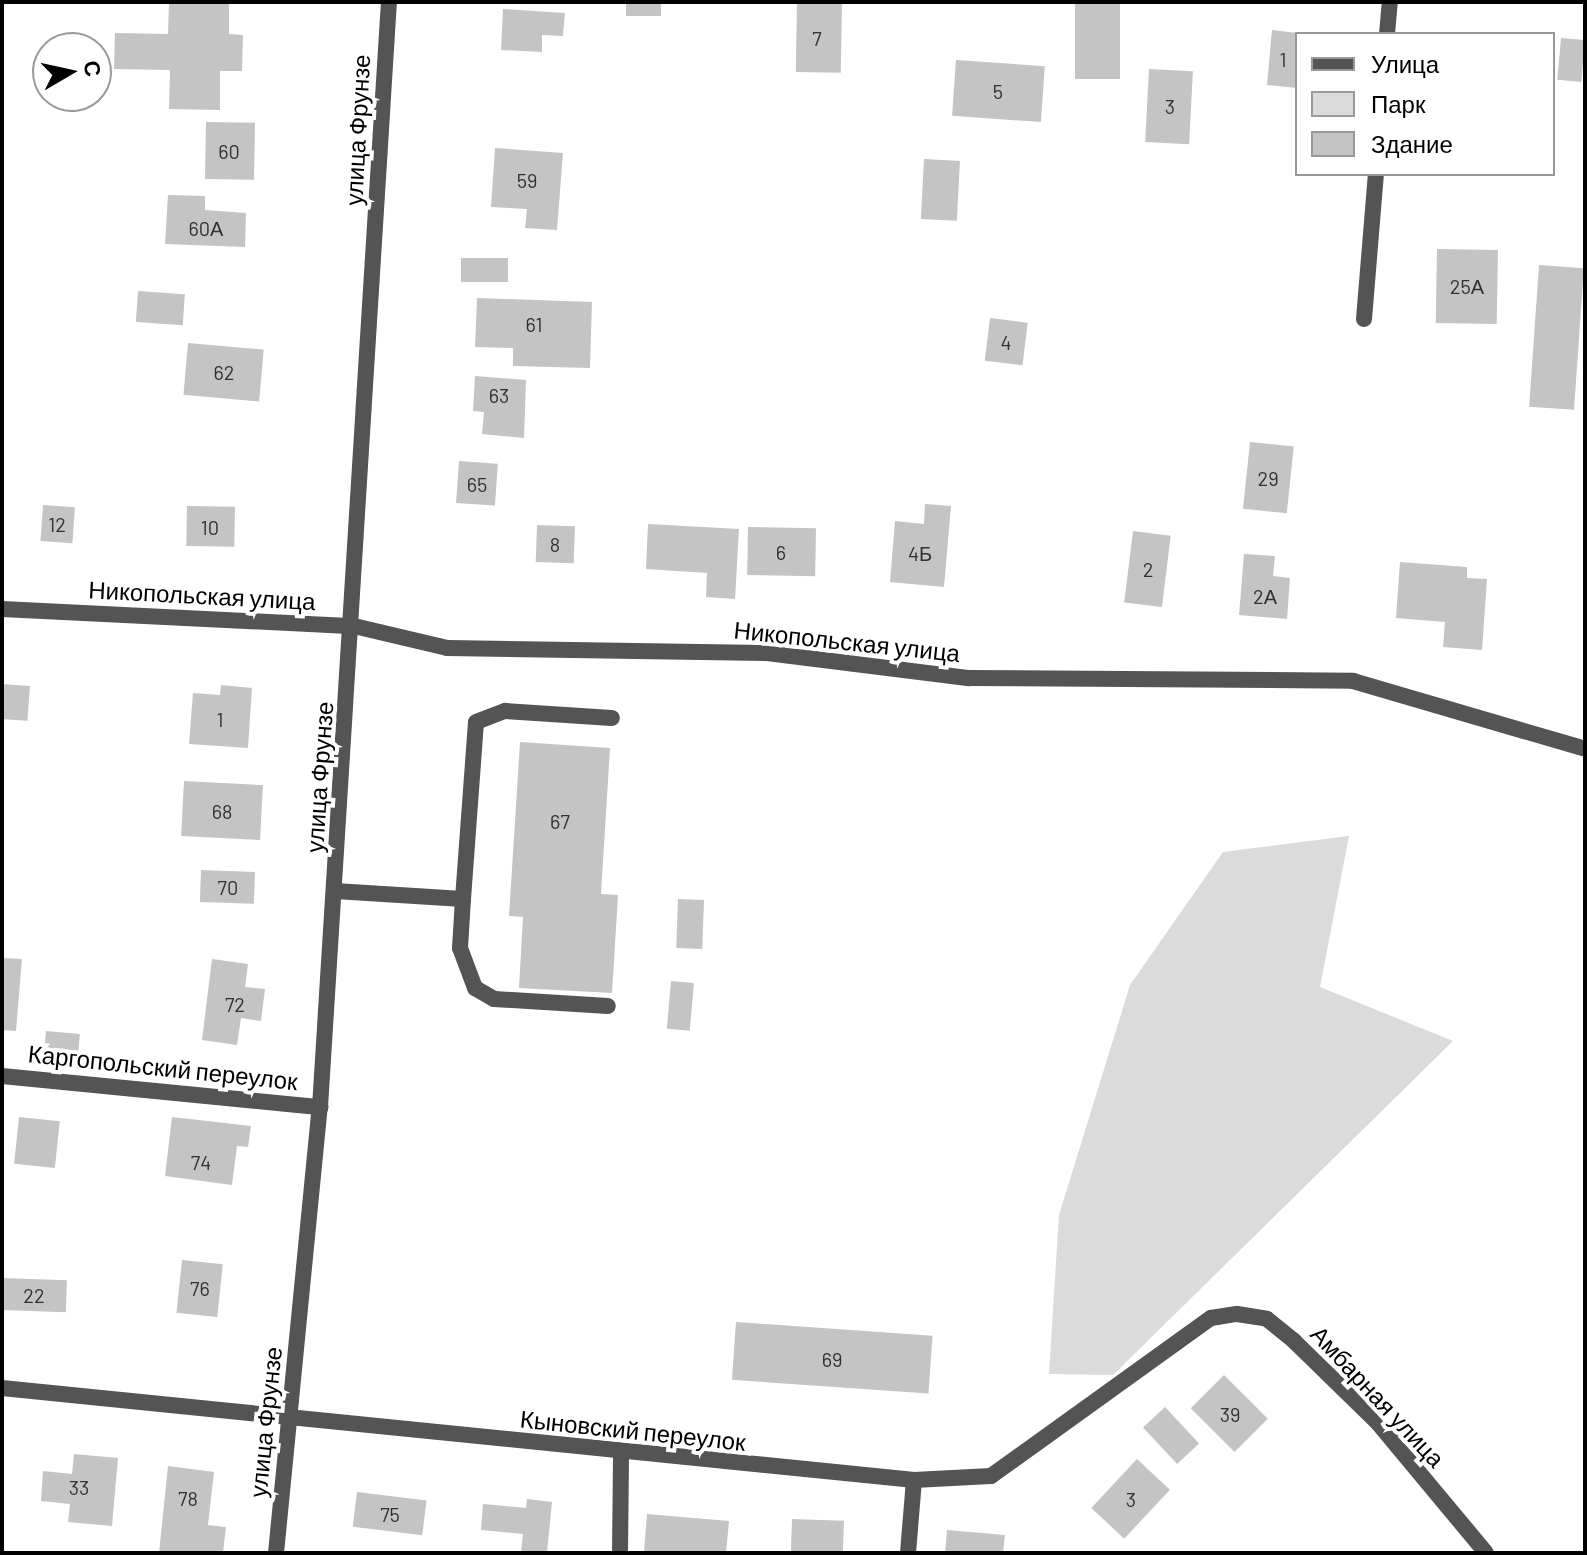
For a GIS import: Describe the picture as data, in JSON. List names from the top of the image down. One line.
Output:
{"streets":{"street":["улица Фрунзе","Никопольская улица","Каргопольский переулок","Амбарная улица","Кыновский переулок"]},"crossings":[["улица Фрунзе","Никопольская улица"],["улица Фрунзе","Каргопольский переулок"],["улица Фрунзе","Кыновский переулок"],["Амбарная улица","Кыновский переулок"]],"house_numbers":["7","1","5","3","60","59","60А","25А","61","4","62","63","29","65","12","10","8","6","4Б","2","2А","1","68","67","70","72","74","76","22","69","39","33","78","3","75"],"legend":["Улица","Парк","Здание"],"north":"right"}
